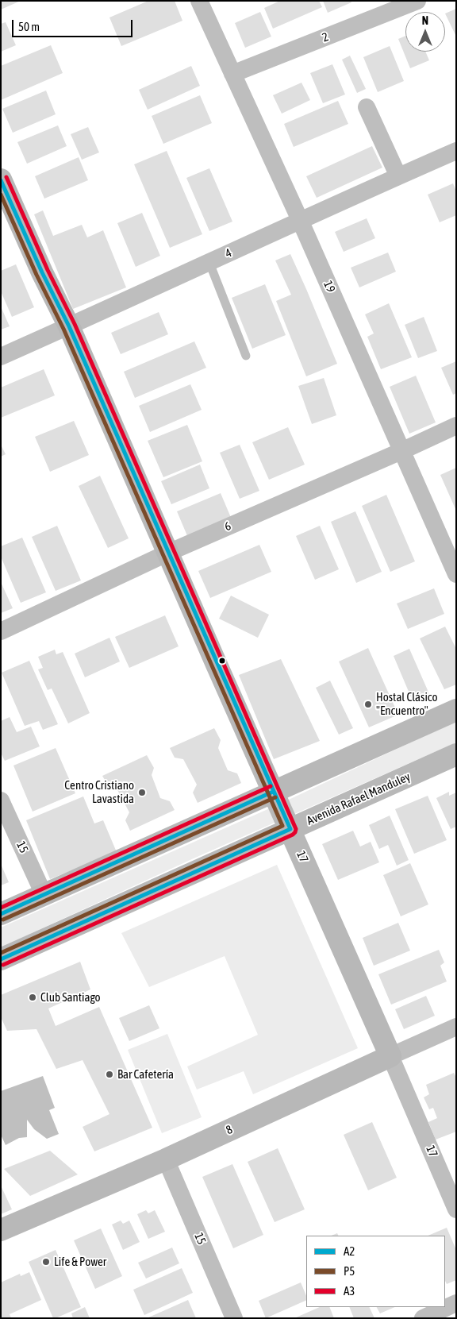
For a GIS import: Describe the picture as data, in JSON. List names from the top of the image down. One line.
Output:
{"streets":{"street":["2","4","19","6","Avenida Rafael Manduley","15","17","8"]},"crossings":[["2","19"],["4","19"],["4","17"],["19","6"],["6","17"],["Avenida Rafael Manduley","17"],["15","8"],["17","8"]],"places":["Hostal Clásico \"Encuentro\"","Centro Cristiano Lavastida","Club Santiago","Bar Cafetería","Life & Power"],"lines":["transit line A3","transit line A2","transit line P5"],"legend":["A2","P5","A3"],"scale_bar":"50 m","north":"top"}
